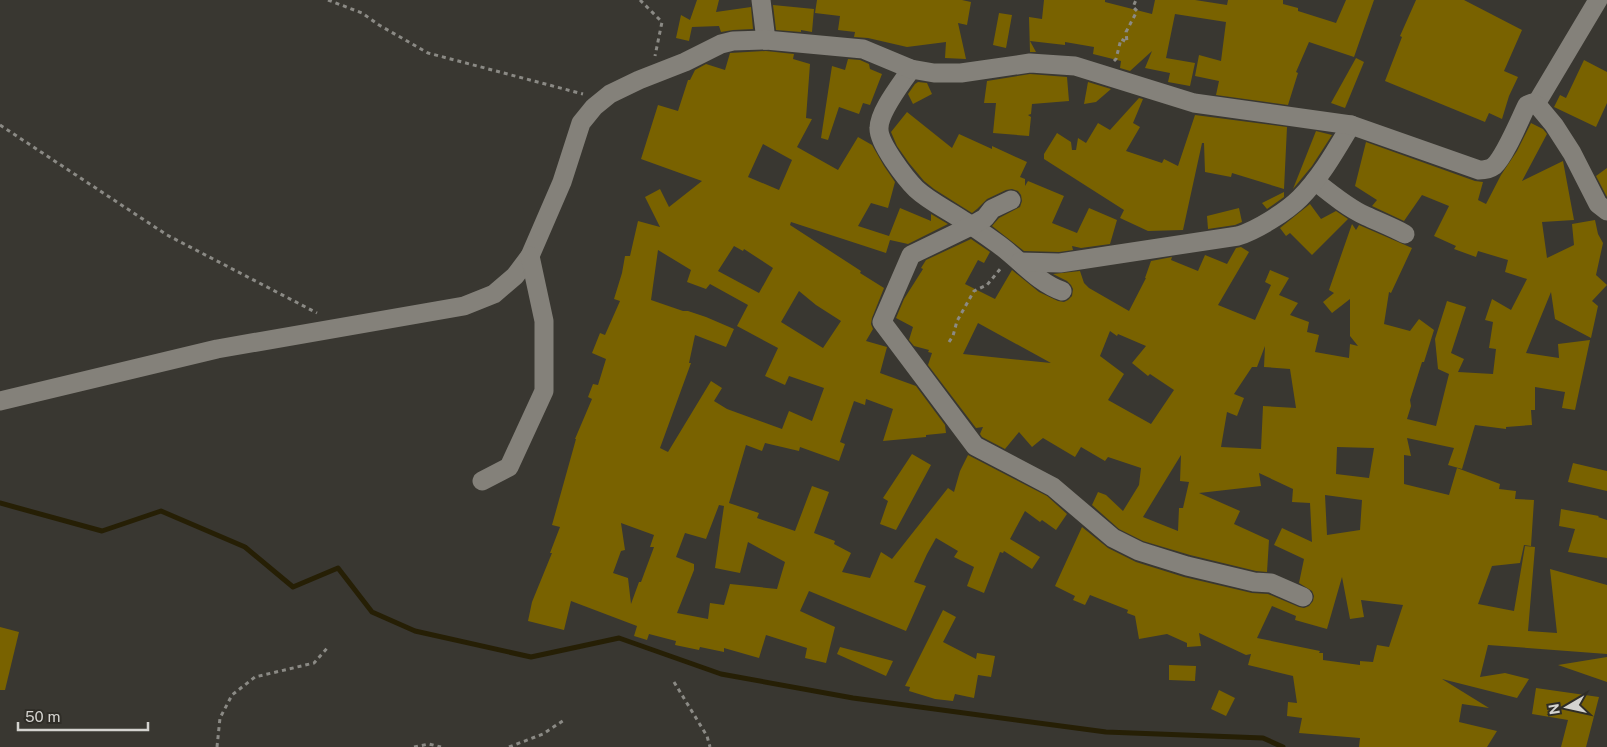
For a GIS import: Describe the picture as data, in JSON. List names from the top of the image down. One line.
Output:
{"scale_bar":"50 m","north":"left"}
